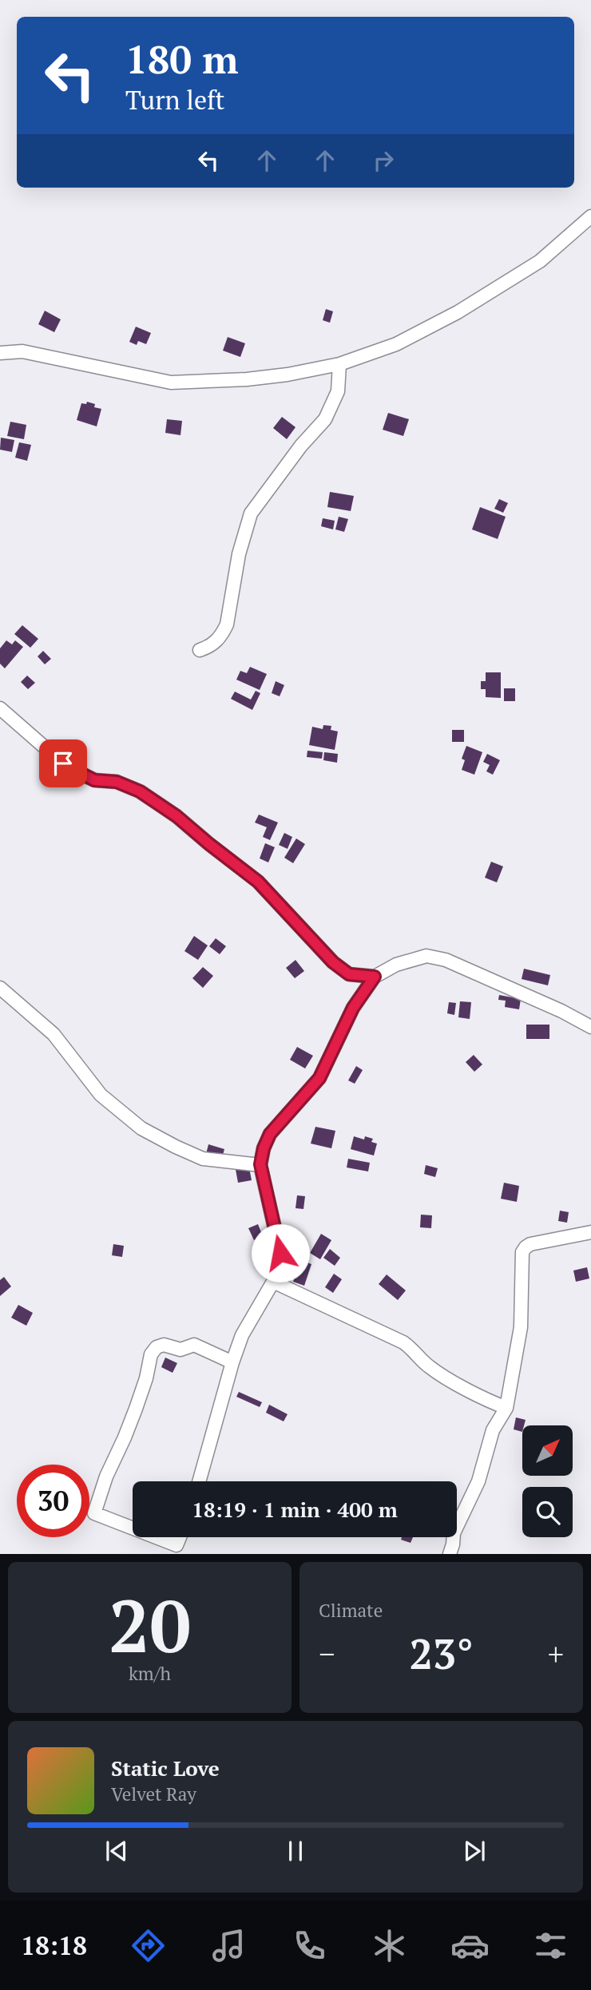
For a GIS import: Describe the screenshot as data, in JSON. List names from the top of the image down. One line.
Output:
{"north":"top right","page":{"turn":["180 m","Turn left"],"limit":"30","trip":"18:19 · 1 min · 400 m","tile":[["20","km/h"],"Climate"],"heat":["−","23°","+"],"song":["Static Love","Velvet Ray"],"tabs":"18:18"}}
